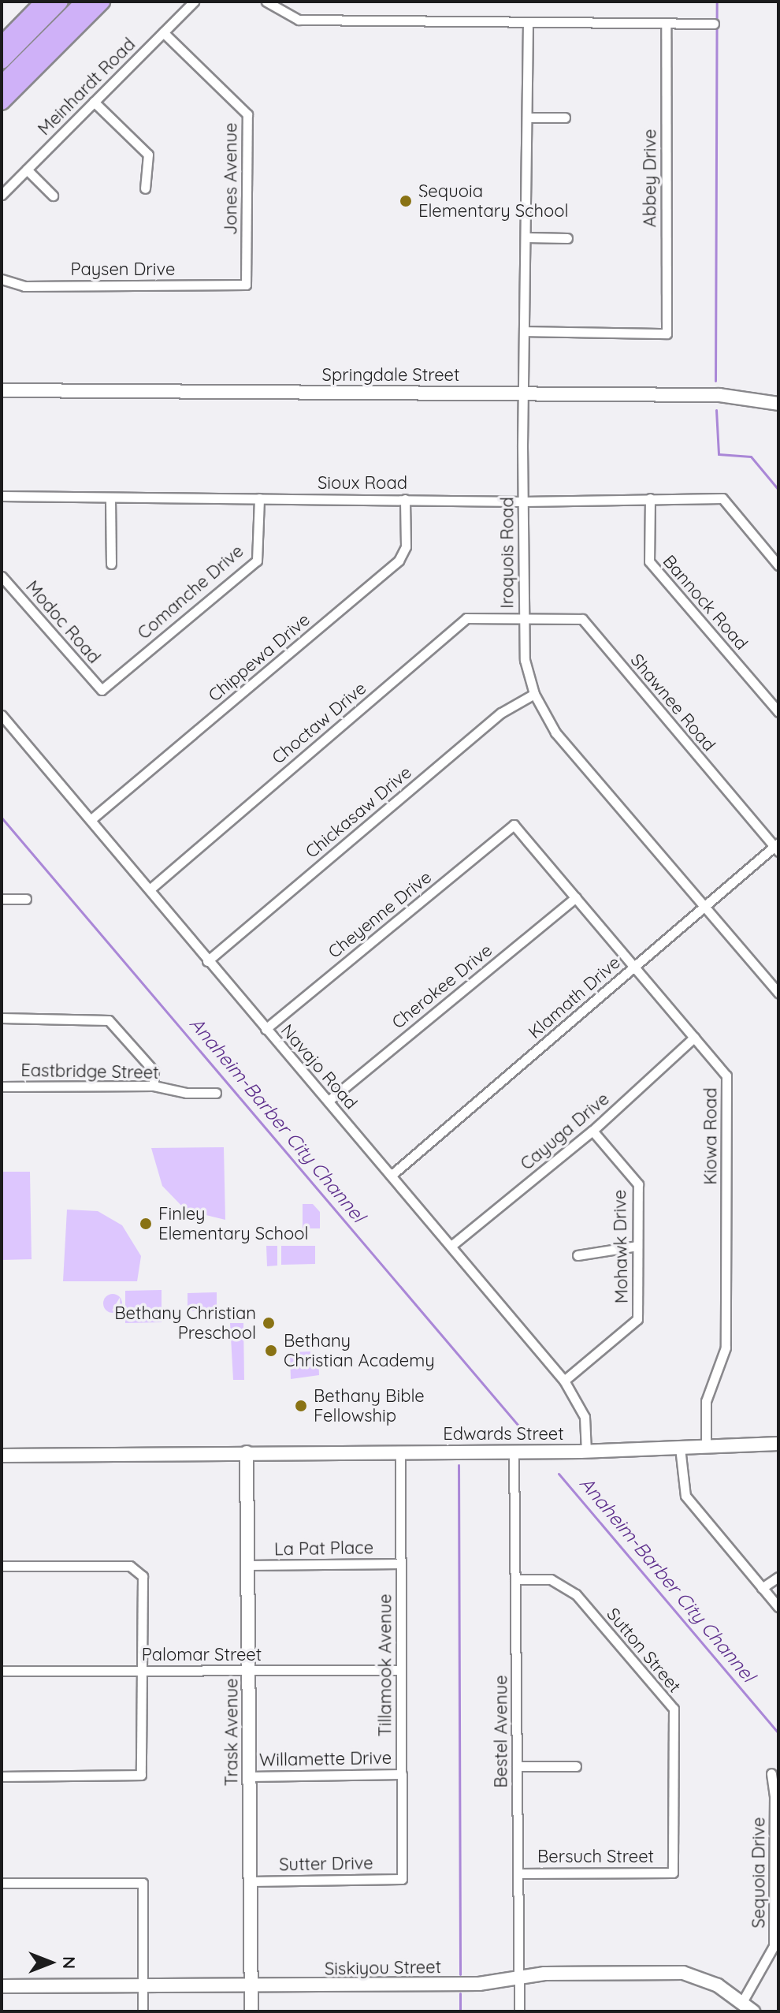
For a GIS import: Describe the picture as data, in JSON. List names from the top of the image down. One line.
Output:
{"streets":{"street":["Meinhardt Road","Abbey Drive","Jones Avenue","Paysen Drive","Springdale Street","Sioux Road","Iroquois Road","Comanche Drive","Bannock Road","Modoc Road","Chippewa Drive","Shawnee Road","Choctaw Drive","Chickasaw Drive","Cheyenne Drive","Cherokee Drive","Klamath Drive","Navajo Road","Eastbridge Street","Cayuga Drive","Kiowa Road","Mohawk Drive","Edwards Street","La Pat Place","Sutton Street","Palomar Street","Tillamook Avenue","Bestel Avenue","Trask Avenue","Willamette Drive","Bersuch Street","Sutter Drive","Sequoia Drive","Siskiyou Street"]},"crossings":[["Meinhardt Road","Jones Avenue"],["Abbey Drive","Iroquois Road"],["Jones Avenue","Paysen Drive"],["Springdale Street","Iroquois Road"],["Sioux Road","Iroquois Road"],["Sioux Road","Comanche Drive"],["Sioux Road","Bannock Road"],["Sioux Road","Chippewa Drive"],["Iroquois Road","Shawnee Road"],["Iroquois Road","Choctaw Drive"],["Iroquois Road","Chickasaw Drive"],["Iroquois Road","Klamath Drive"],["Comanche Drive","Modoc Road"],["Chippewa Drive","Navajo Road"],["Shawnee Road","Choctaw Drive"],["Shawnee Road","Klamath Drive"],["Choctaw Drive","Navajo Road"],["Chickasaw Drive","Navajo Road"],["Cheyenne Drive","Navajo Road"],["Cheyenne Drive","Kiowa Road"],["Cherokee Drive","Navajo Road"],["Cherokee Drive","Kiowa Road"],["Klamath Drive","Navajo Road"],["Klamath Drive","Kiowa Road"],["Navajo Road","Cayuga Drive"],["Navajo Road","Mohawk Drive"],["Navajo Road","Edwards Street"],["Cayuga Drive","Kiowa Road"],["Cayuga Drive","Mohawk Drive"],["Kiowa Road","Edwards Street"],["Edwards Street","Tillamook Avenue"],["Edwards Street","Bestel Avenue"],["Edwards Street","Trask Avenue"],["La Pat Place","Tillamook Avenue"],["La Pat Place","Trask Avenue"],["Sutton Street","Bestel Avenue"],["Sutton Street","Bersuch Street"],["Palomar Street","Tillamook Avenue"],["Palomar Street","Trask Avenue"],["Tillamook Avenue","Willamette Drive"],["Tillamook Avenue","Sutter Drive"],["Bestel Avenue","Bersuch Street"],["Bestel Avenue","Siskiyou Street"],["Trask Avenue","Willamette Drive"],["Trask Avenue","Sutter Drive"],["Trask Avenue","Siskiyou Street"],["Sequoia Drive","Siskiyou Street"]],"water":["Anaheim-Barber City Channel"],"places":["Sequoia Elementary School","Finley Elementary School","Bethany Christian Preschool","Bethany Christian Academy","Bethany Bible Fellowship"],"north":"right"}
